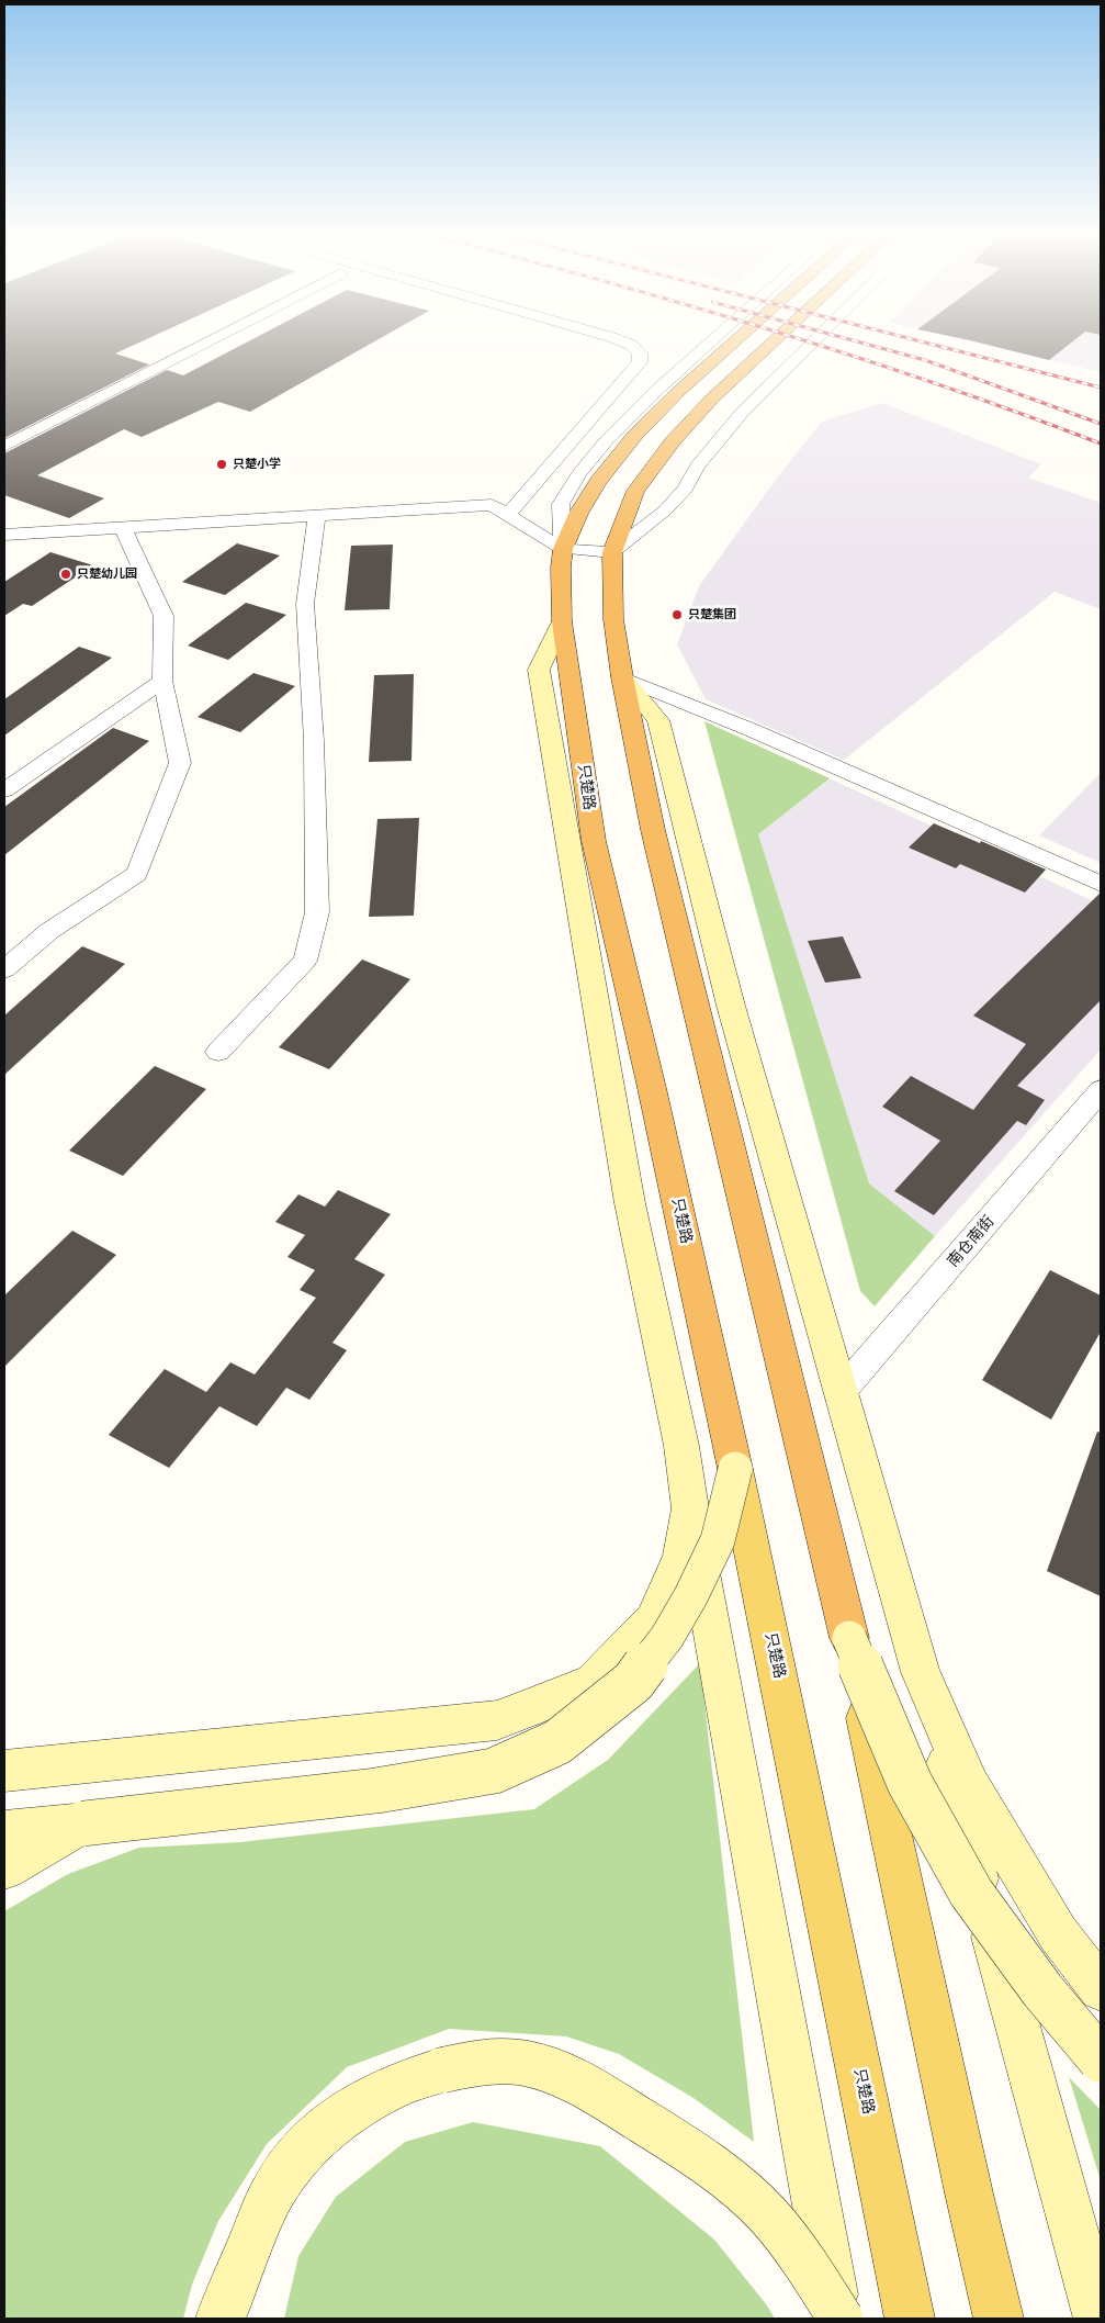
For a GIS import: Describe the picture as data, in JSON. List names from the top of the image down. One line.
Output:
{"streets":{"highway":["只楚路"],"street":["南仓南街"]},"places":["只楚小学","只楚幼儿园","只楚集团"]}
